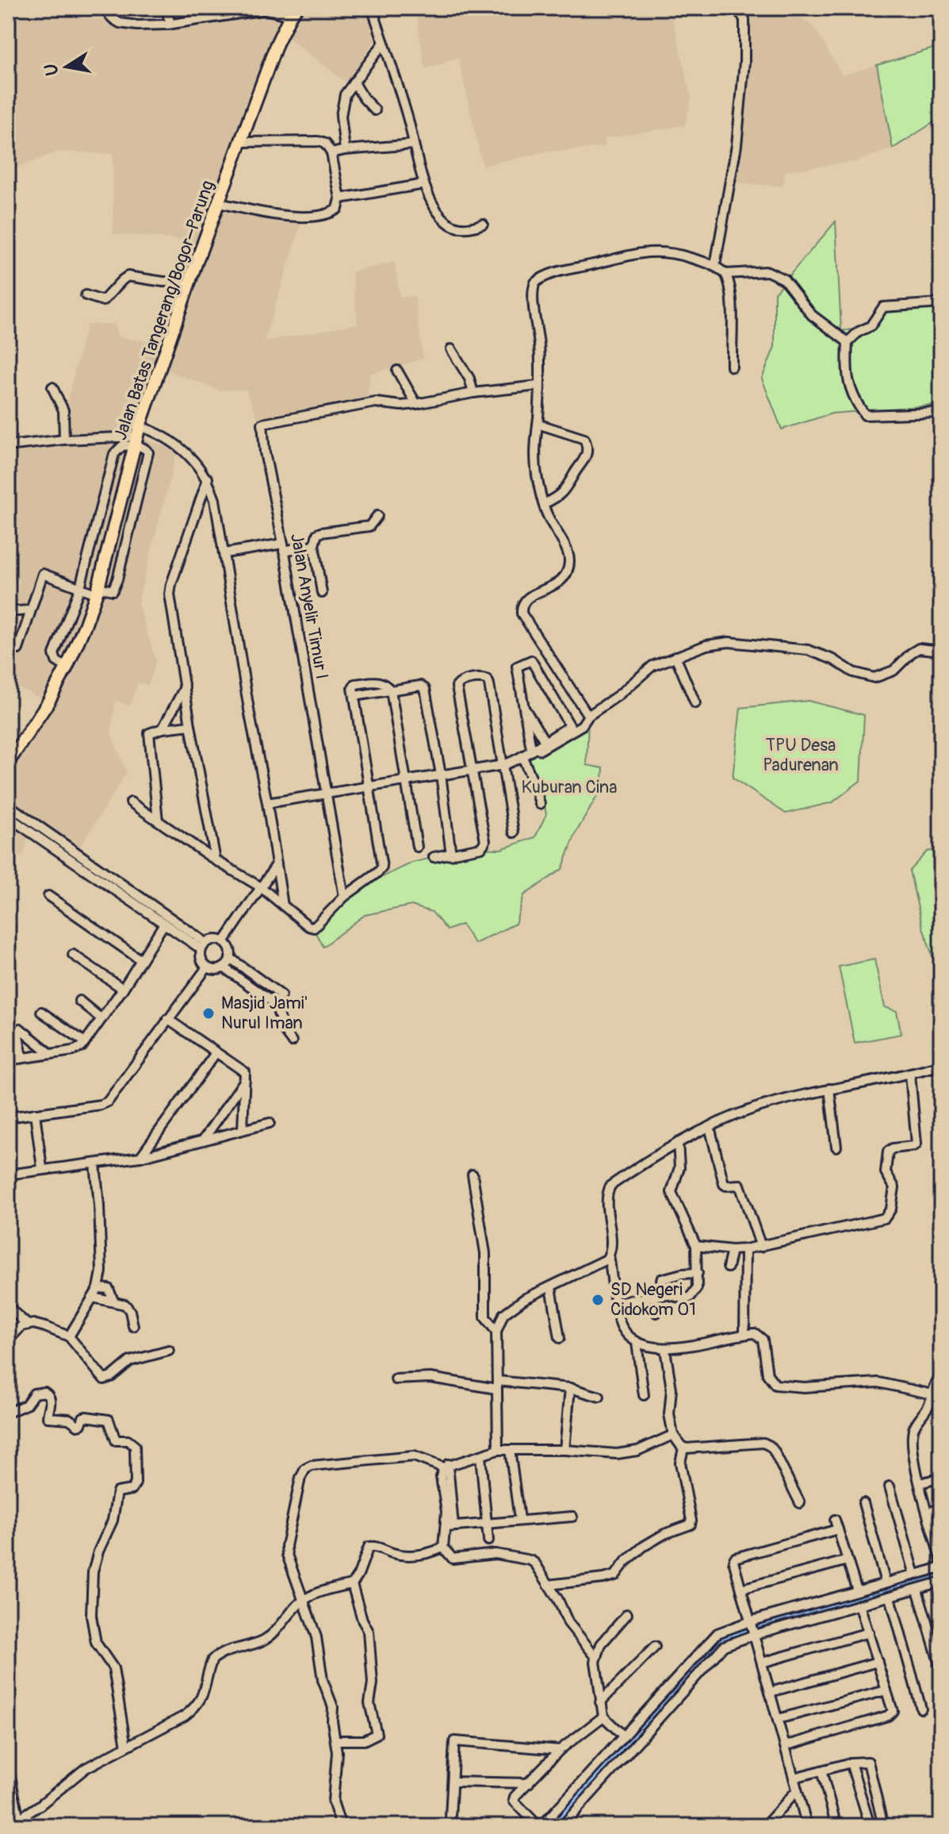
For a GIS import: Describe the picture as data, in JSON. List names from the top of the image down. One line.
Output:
{"streets":{"main road":["Jalan Batas Tangerang/Bogor–Parung"],"street":["Jalan Anyelir Timur I"]},"parks":["TPU Desa Padurenan","Kuburan Cina"],"places":["Masjid Jami' Nurul Iman","SD Negeri Cidokom 01"],"north":"left"}
